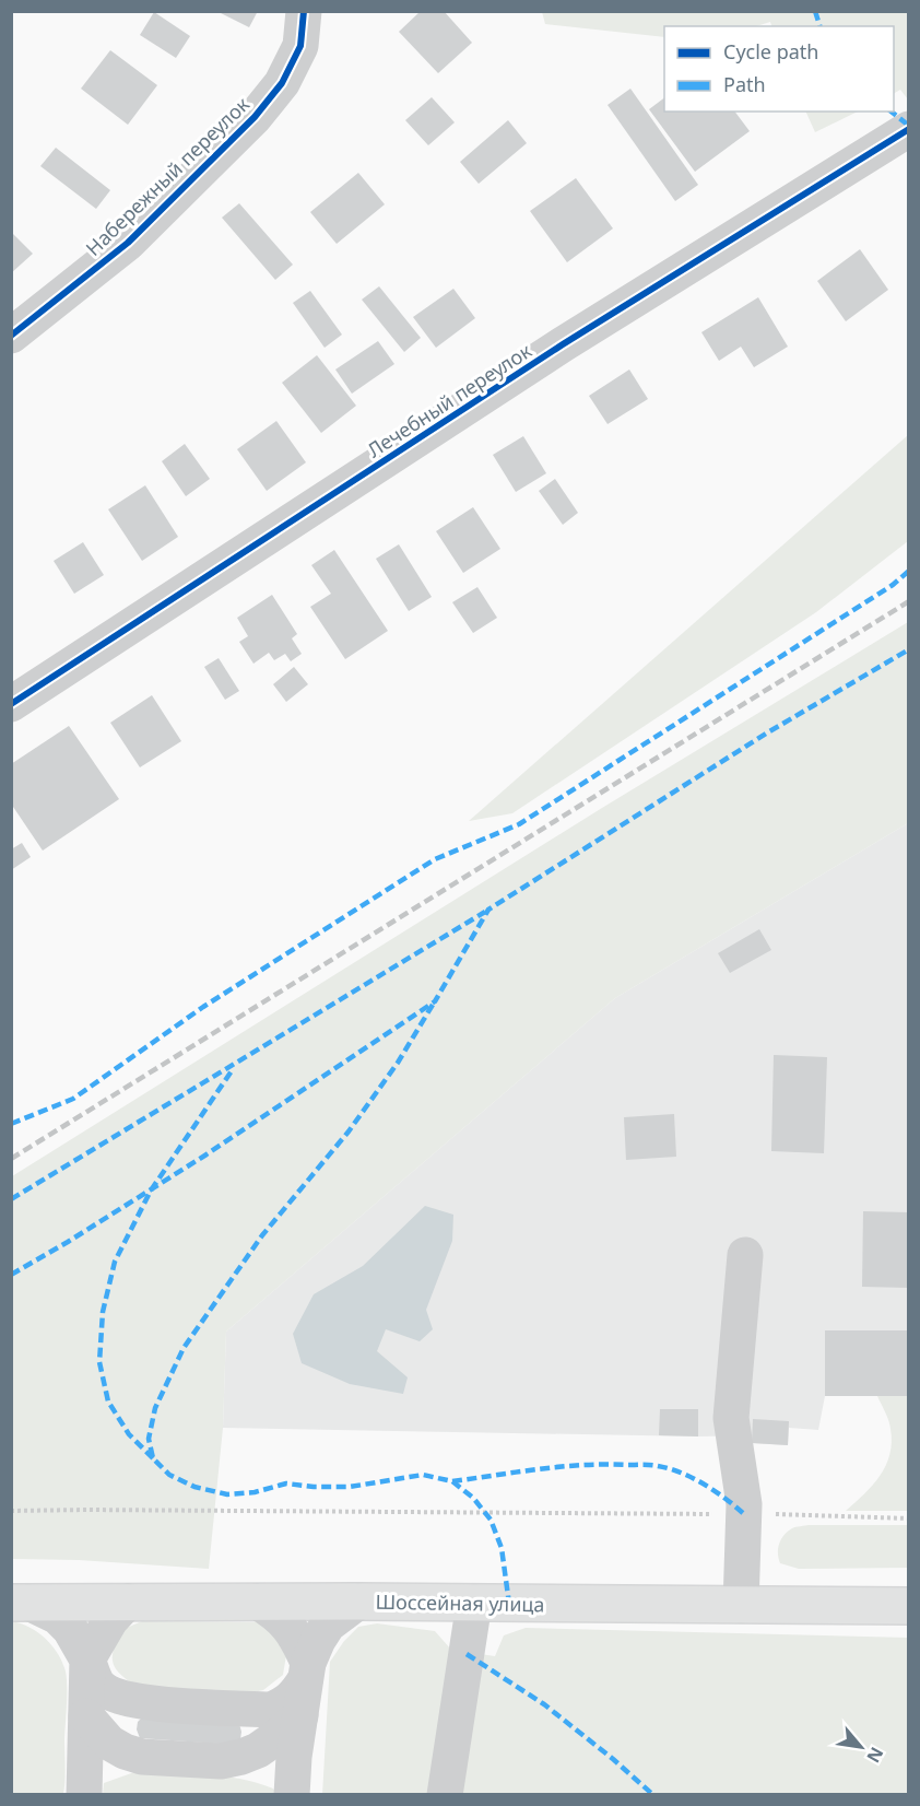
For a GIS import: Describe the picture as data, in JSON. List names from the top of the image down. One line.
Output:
{"streets":{"main road":["Шоссейная улица"],"street":["Набережный переулок","Лечебный переулок"]},"legend":["Cycle path","Path"],"north":"bottom right"}
